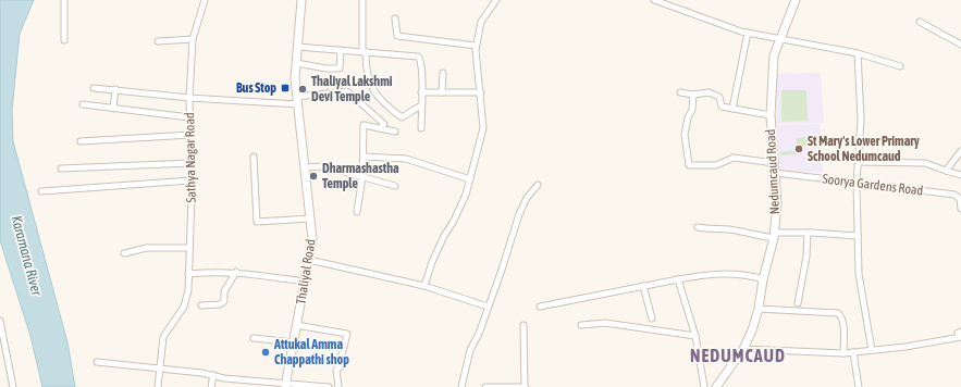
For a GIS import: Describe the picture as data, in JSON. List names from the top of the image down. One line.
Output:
{"streets":{"main road":["Nedumcaud Road","Thaliyal Road"],"street":["Sathya Nagar Road","Soorya Gardens Road"]},"crossings":[["Sathya Nagar Road","Thaliyal Road"],["Nedumcaud Road","Soorya Gardens Road"]],"districts":["NEDUMCAUD"],"water":["Karamana River"],"places":{"transit":["Bus Stop"],"other":["Thaliyal Lakshmi Devi Temple","St Mary's Lower Primary School Nedumcaud","Dharmashastha Temple","Attukal Amma Chappathi shop"]}}
